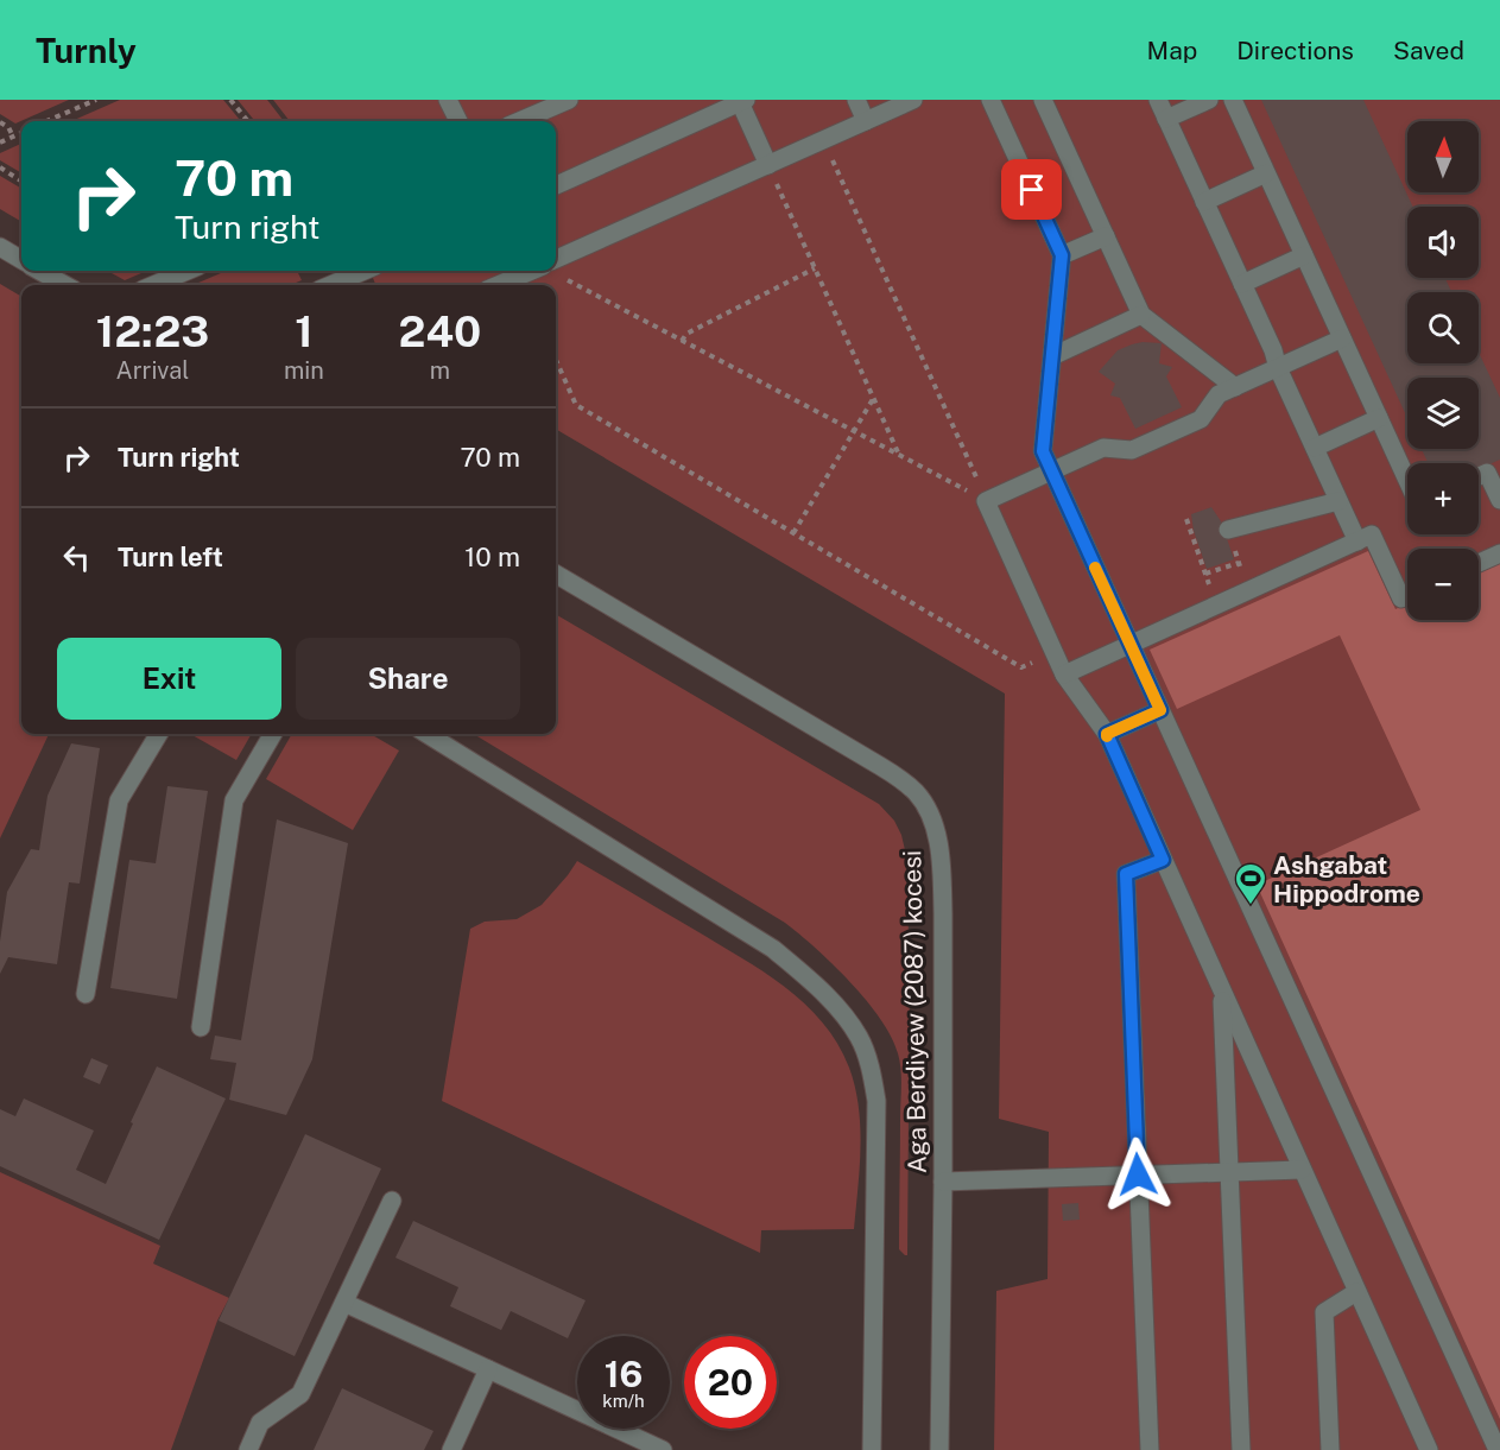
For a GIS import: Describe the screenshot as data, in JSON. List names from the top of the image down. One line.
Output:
{"streets":{"street":["Aga Berdiyew (2087) kocesi"]},"places":{"sports":["Ashgabat Hippodrome"]},"north":"top","page":{"header":"Turnly","nav":["Map","Directions","Saved"],"map_buttons":["+","−"],"turn":["70 m","Turn right"],"eta":["12:23","Arrival","1","min","240","m"],"list":[{"name":"Turn right","value":"70 m"},{"name":"Turn left","value":"10 m"}],"buttons":["Exit","Share"],"speed":"16 km/h","limit":"20"}}
